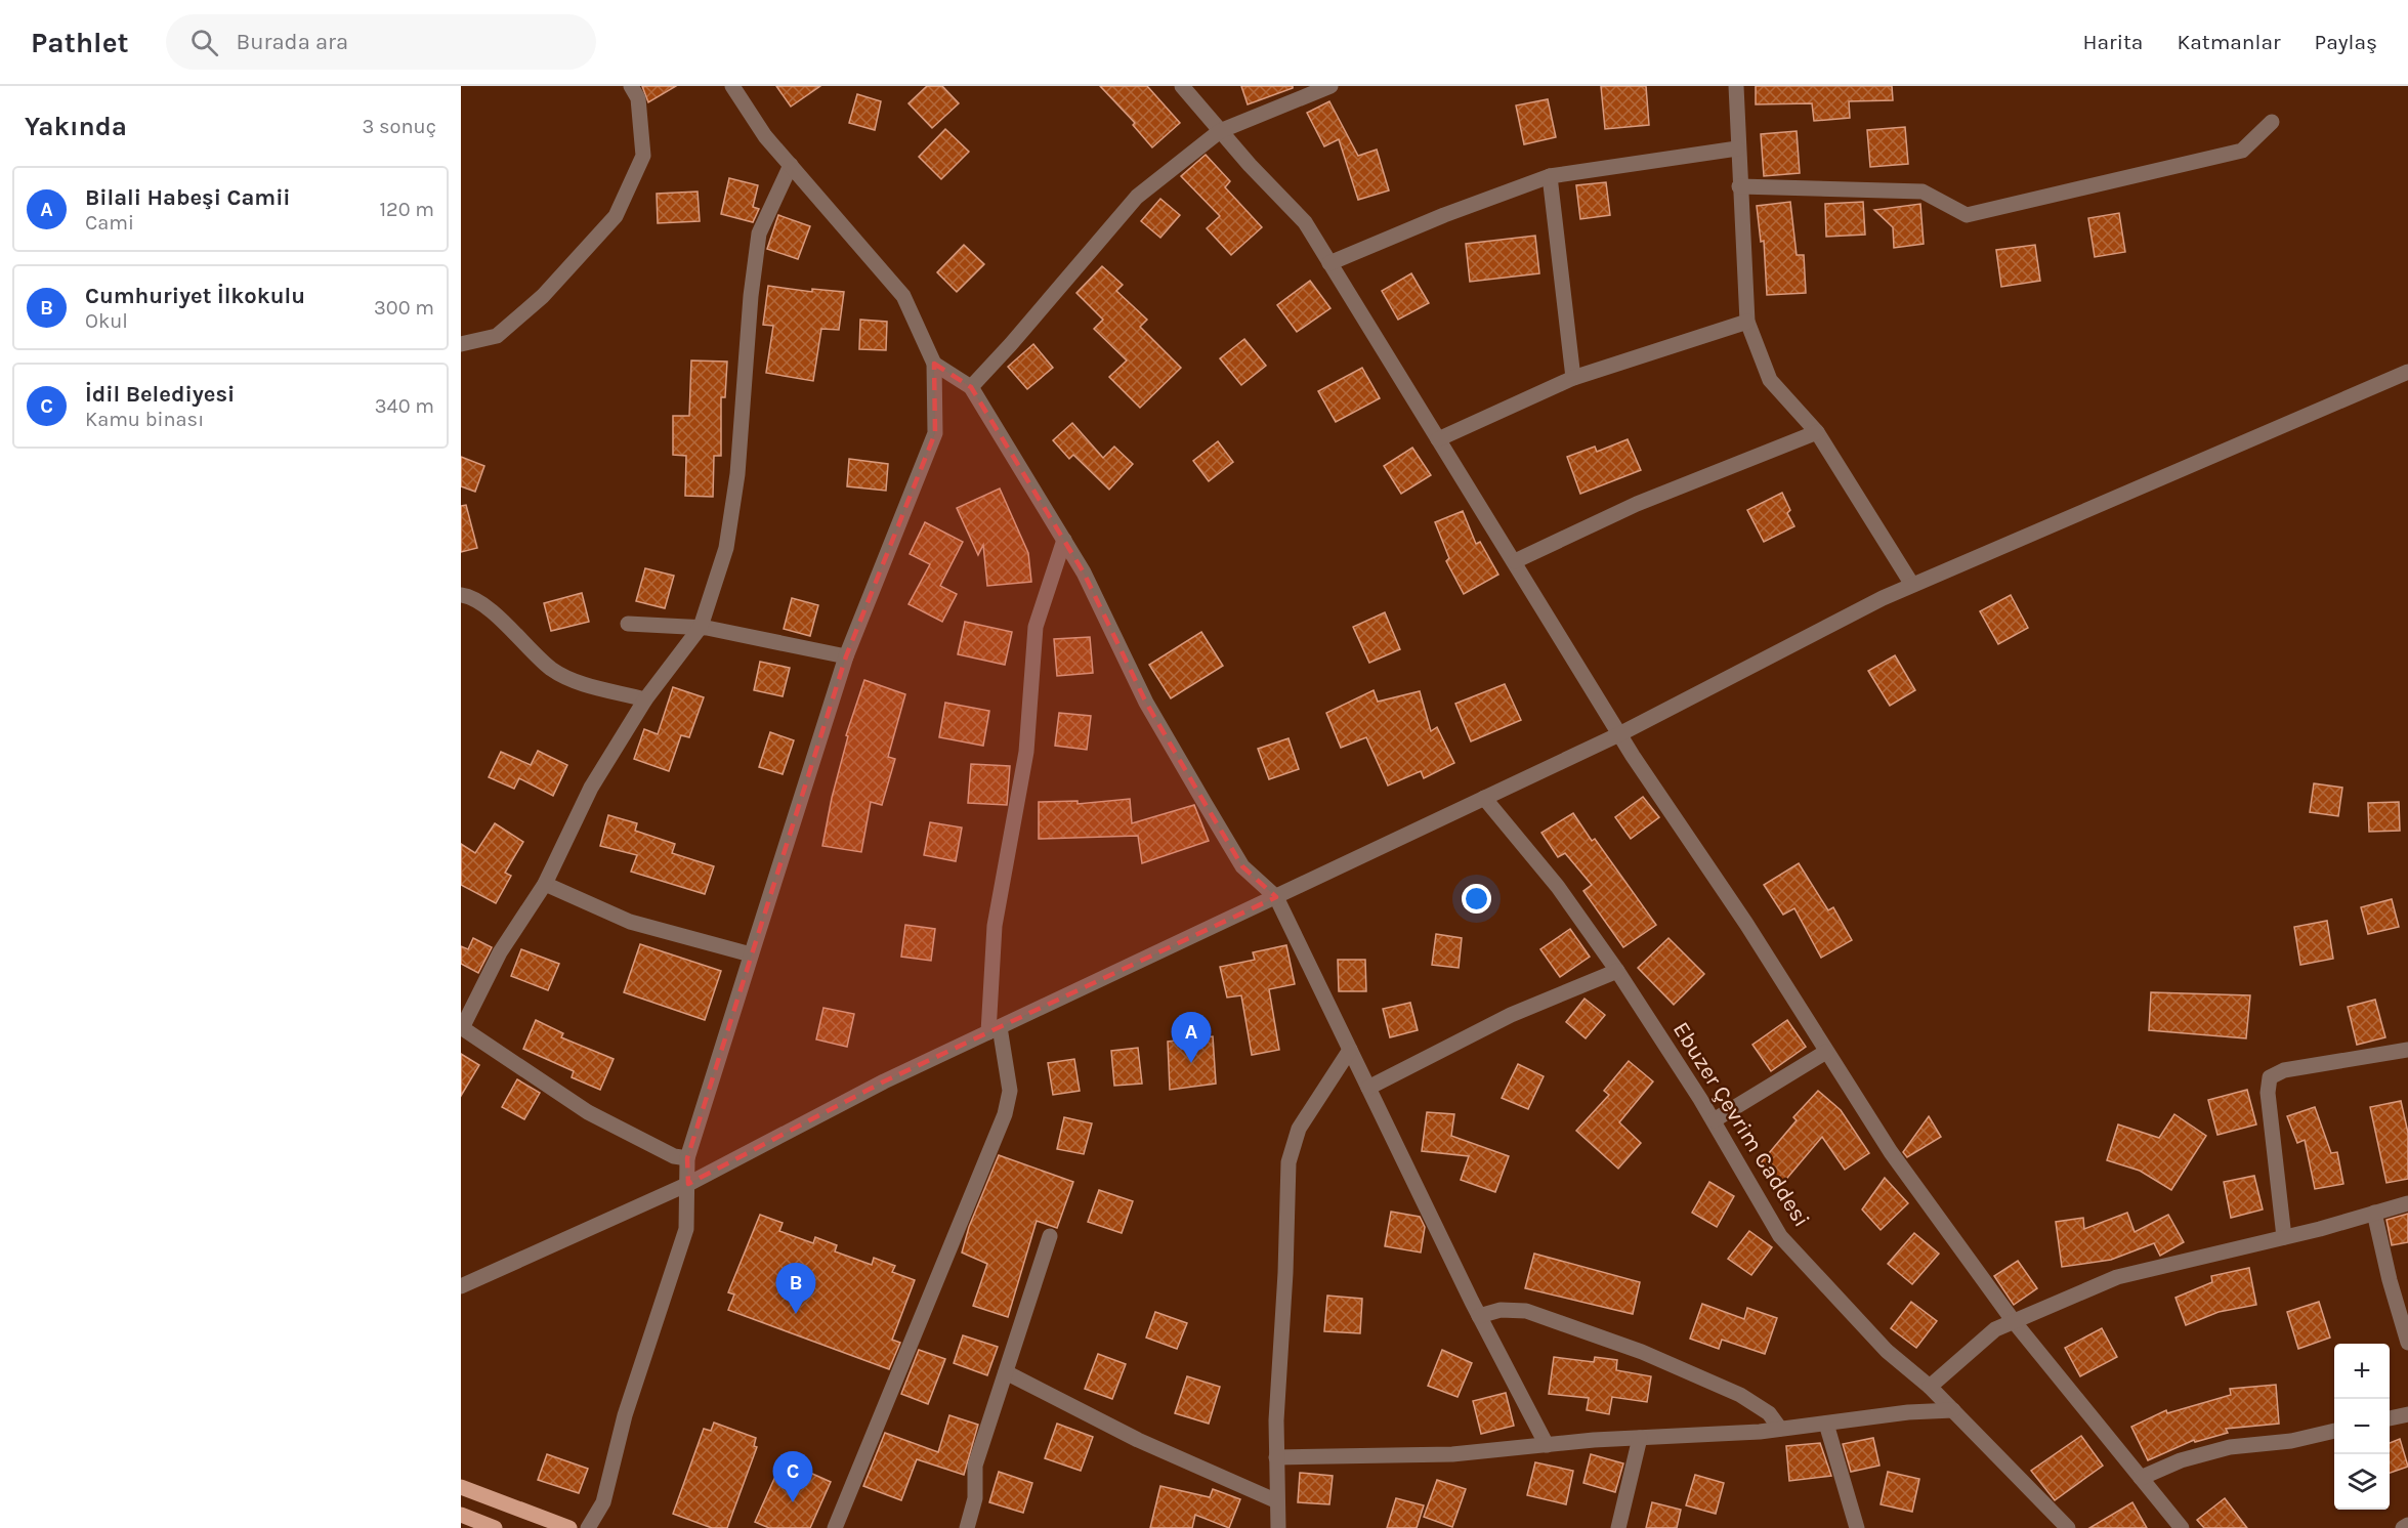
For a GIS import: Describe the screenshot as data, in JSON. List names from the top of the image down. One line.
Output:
{"streets":{"street":["Ebuzer Çevrim Caddesi"]},"page":{"header":"Pathlet","search":"Burada ara","nav":["Harita","Katmanlar","Paylaş"],"heading":["Yakında","3 sonuç"],"list":[{"mark":"A","name":"Bilali Habeşi Camii","note":"Cami","value":"120 m"},{"mark":"B","name":"Cumhuriyet İlkokulu","note":"Okul","value":"300 m"},{"mark":"C","name":"İdil Belediyesi","note":"Kamu binası","value":"340 m"}],"pins":["A","B","C"],"map_buttons":["+","−"]}}
